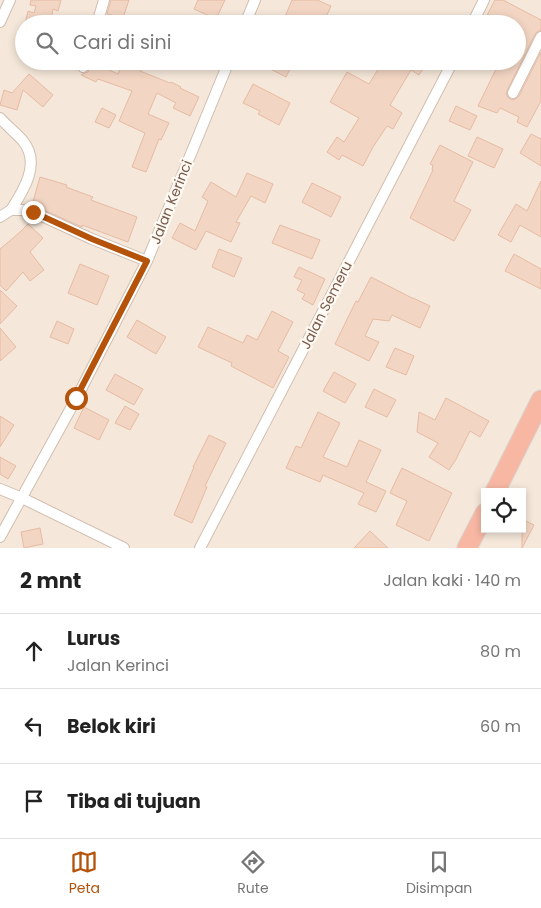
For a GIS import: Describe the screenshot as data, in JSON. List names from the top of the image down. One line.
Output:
{"streets":{"street":["Jalan Kerinci","Jalan Semeru"]},"page":{"search":"Cari di sini","heading":["2 mnt","Jalan kaki · 140 m"],"list":[["Lurus","Jalan Kerinci","80 m"],["Belok kiri","60 m"],"Tiba di tujuan"],"nav":["Peta","Rute","Disimpan"]}}
